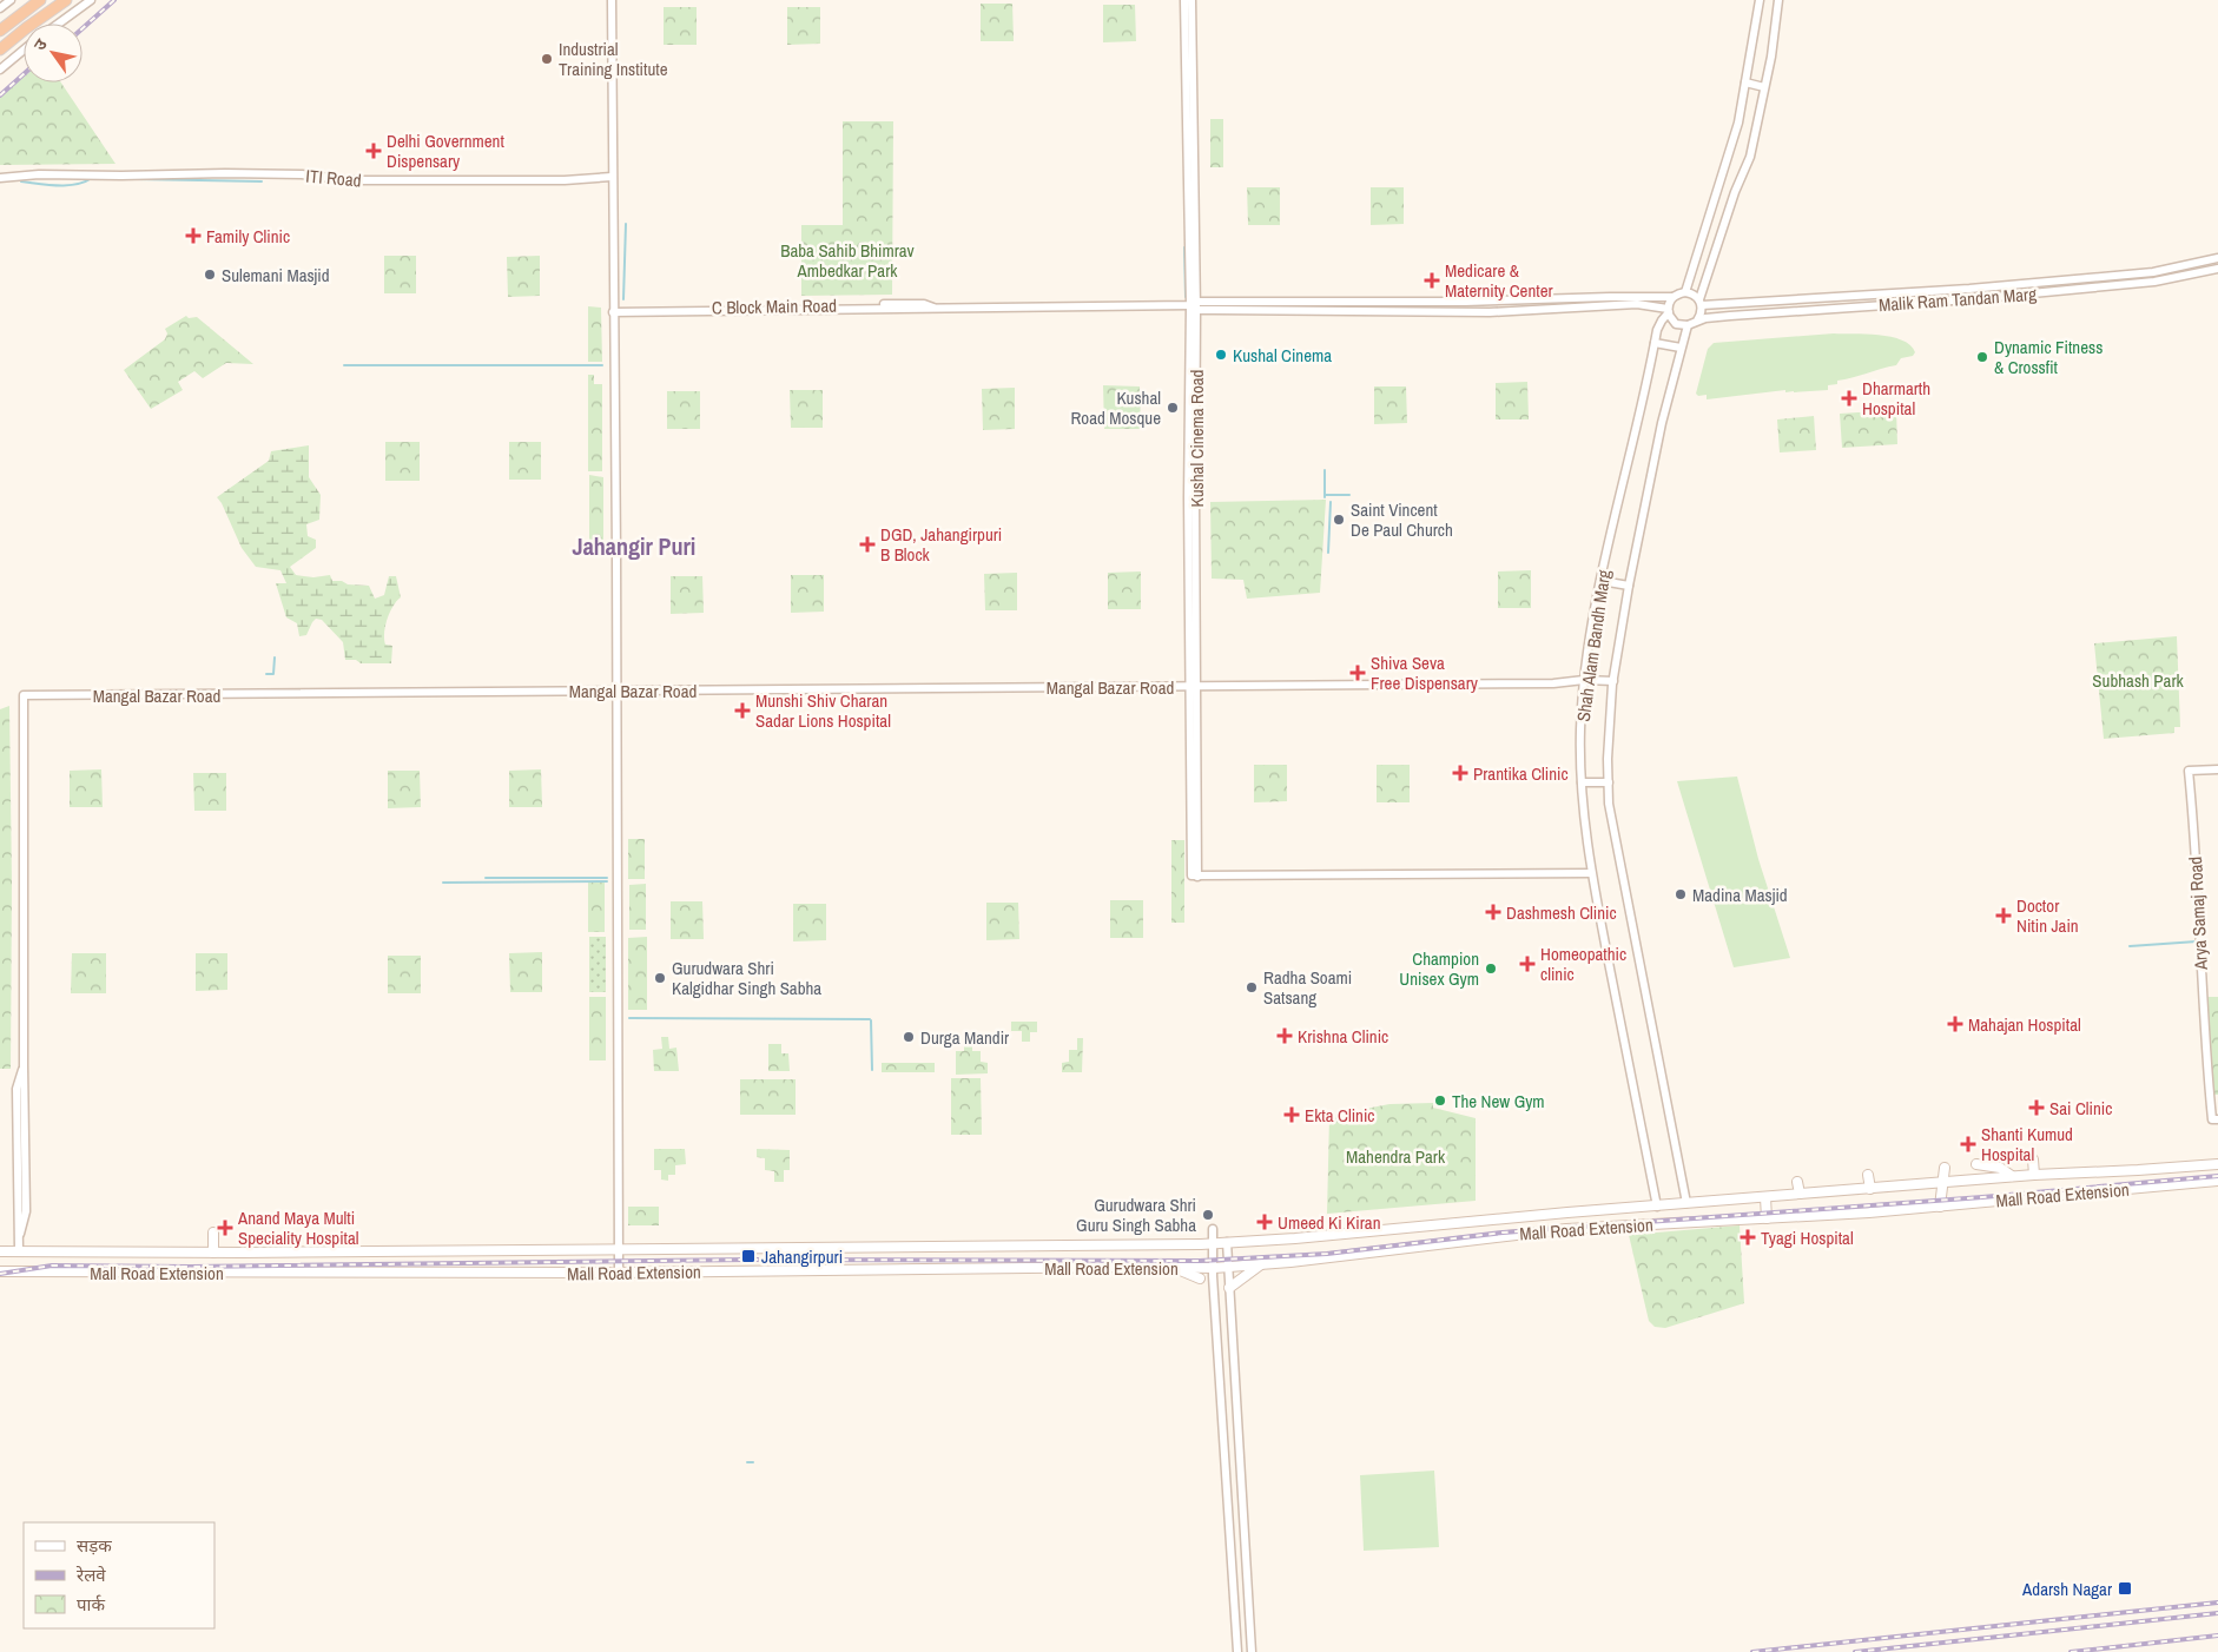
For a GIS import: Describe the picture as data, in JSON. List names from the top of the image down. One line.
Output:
{"streets":{"main road":["Mall Road Extension"],"street":["ITI Road","Malik Ram Tandan Marg","C Block Main Road","Kushal Cinema Road","Shah Alam Bandh Marg","Mangal Bazar Road","Arya Samaj Road"]},"crossings":[["Malik Ram Tandan Marg","Shah Alam Bandh Marg"],["C Block Main Road","Kushal Cinema Road"],["Kushal Cinema Road","Shah Alam Bandh Marg"],["Kushal Cinema Road","Mangal Bazar Road"],["Shah Alam Bandh Marg","Mangal Bazar Road"],["Shah Alam Bandh Marg","Mall Road Extension"],["Mangal Bazar Road","Mall Road Extension"]],"districts":["Jahangir Puri"],"parks":["Baba Sahib Bhimrav Ambedkar Park","Subhash Park","Mahendra Park"],"places":{"other":["Industrial Training Institute","Sulemani Masjid","Kushal Cinema","Dynamic Fitness & Crossfit","Kushal Road Mosque","Saint Vincent De Paul Church","Madina Masjid","Champion Unisex Gym","Gurudwara Shri Kalgidhar Singh Sabha","Radha Soami Satsang","Durga Mandir","The New Gym","Gurudwara Shri Guru Singh Sabha"],"health":["Delhi Government Dispensary","Family Clinic","Medicare & Maternity Center","Dharmarth Hospital","DGD, Jahangirpuri B Block","Shiva Seva Free Dispensary","Munshi Shiv Charan Sadar Lions Hospital","Prantika Clinic","Dashmesh Clinic","Doctor Nitin Jain","Homeopathic clinic","Mahajan Hospital","Krishna Clinic","Sai Clinic","Ekta Clinic","Shanti Kumud Hospital","Umeed Ki Kiran","Anand Maya Multi Speciality Hospital","Tyagi Hospital"],"transit":["Jahangirpuri","Adarsh Nagar"]},"legend":["सड़क","रेलवे","पार्क"],"north":"top left"}
